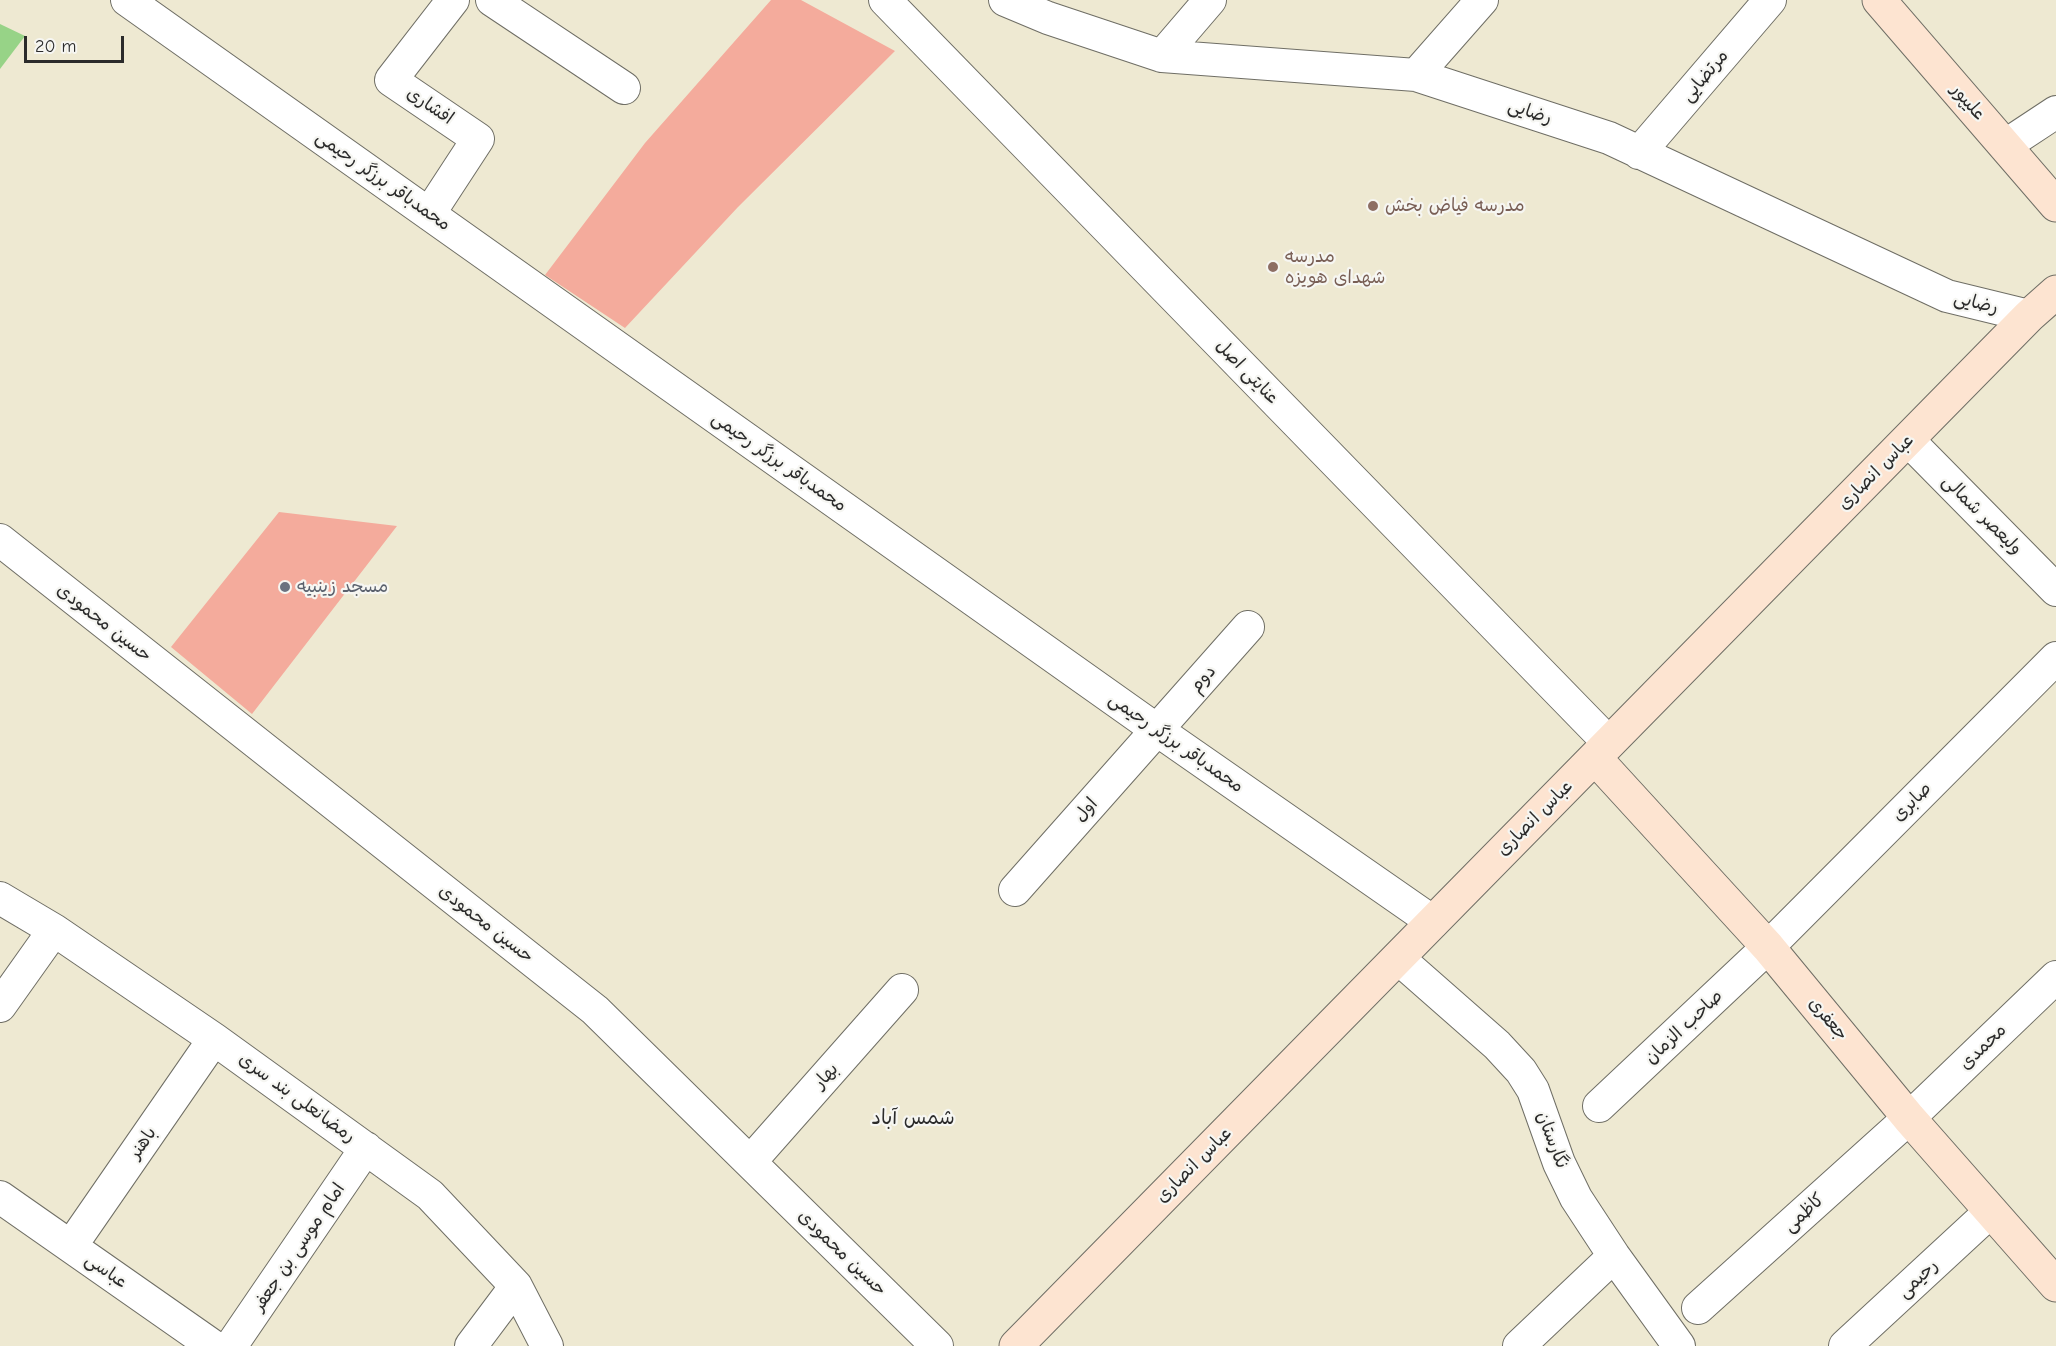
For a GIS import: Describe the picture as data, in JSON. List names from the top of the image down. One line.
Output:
{"streets":{"street":["مرتضایی","علیپور","افشاری","رضایی","محمدباقر برزگر رحیمی","عنایتی اصل","عباس انصاری","ولیعصر شمالی","حسین محمودی","دوم","صابری","اول","جعفری","صاحب الزمان","محمدی","بهار","رمضانعلی بند سری","نگارستان","باهنر","کاظمی","امام موسی بن جعفر","عباسی","رحیمی"]},"crossings":[["مرتضایی","رضایی"],["افشاری","محمدباقر برزگر رحیمی"],["رضایی","عباس انصاری"],["محمدباقر برزگر رحیمی","عباس انصاری"],["محمدباقر برزگر رحیمی","دوم"],["محمدباقر برزگر رحیمی","اول"],["عنایتی اصل","عباس انصاری"],["عنایتی اصل","جعفری"],["عباس انصاری","ولیعصر شمالی"],["عباس انصاری","جعفری"],["عباس انصاری","نگارستان"],["حسین محمودی","بهار"],["دوم","اول"],["صابری","جعفری"],["صابری","صاحب الزمان"],["جعفری","صاحب الزمان"],["جعفری","محمدی"],["جعفری","کاظمی"],["جعفری","رحیمی"],["محمدی","کاظمی"],["رمضانعلی بند سری","باهنر"],["رمضانعلی بند سری","امام موسی بن جعفر"],["باهنر","عباسی"]],"districts":["شمس آباد"],"places":["مدرسه فیاض بخش","مدرسه شهدای هویزه","مسجد زینبیه"],"scale_bar":"20 m"}
